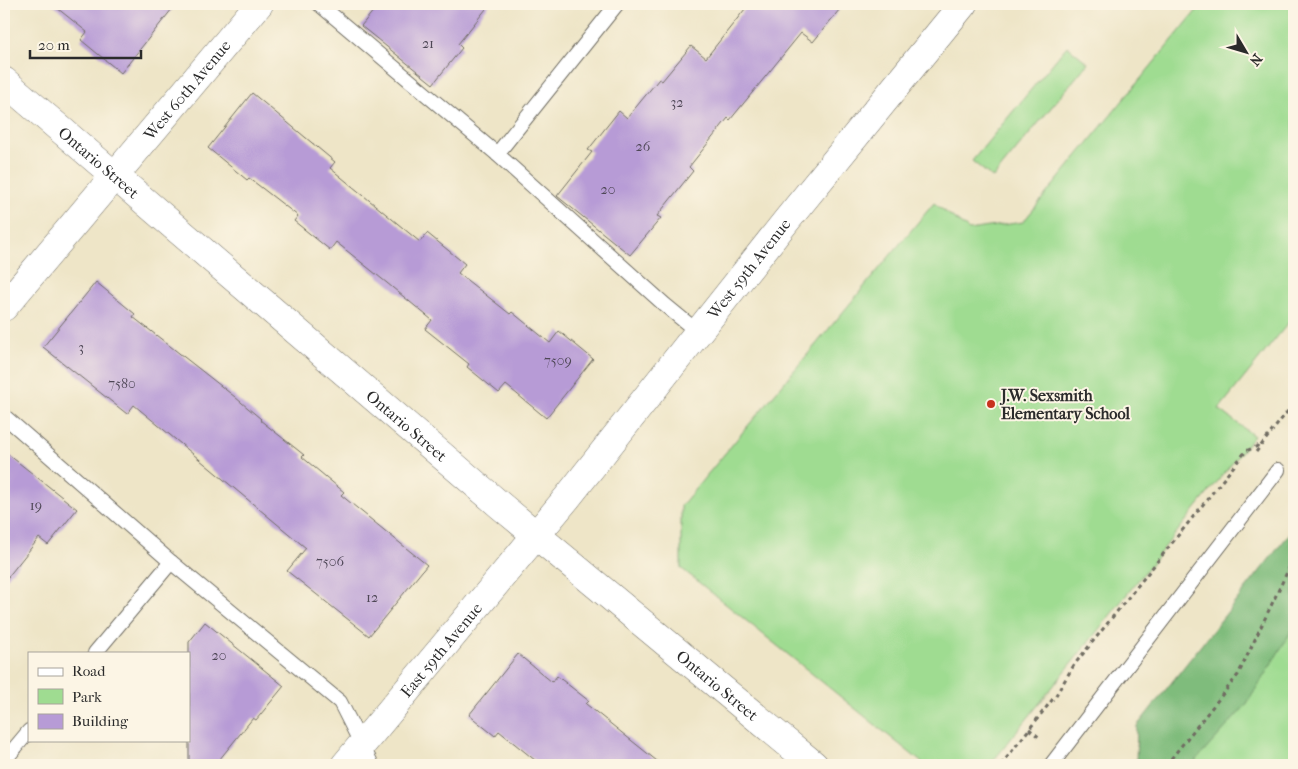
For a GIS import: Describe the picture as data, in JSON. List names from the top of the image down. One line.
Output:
{"streets":{"street":["West 60th Avenue","Ontario Street","West 59th Avenue","East 59th Avenue"]},"crossings":[["West 60th Avenue","Ontario Street"],["Ontario Street","West 59th Avenue"],["Ontario Street","East 59th Avenue"],["West 59th Avenue","East 59th Avenue"]],"places":["J.W. Sexsmith Elementary School"],"house_numbers":["21","32","26","20","3","7509","7580","19","7506","12","20"],"legend":["Road","Park","Building"],"scale_bar":"20 m","north":"bottom right"}
